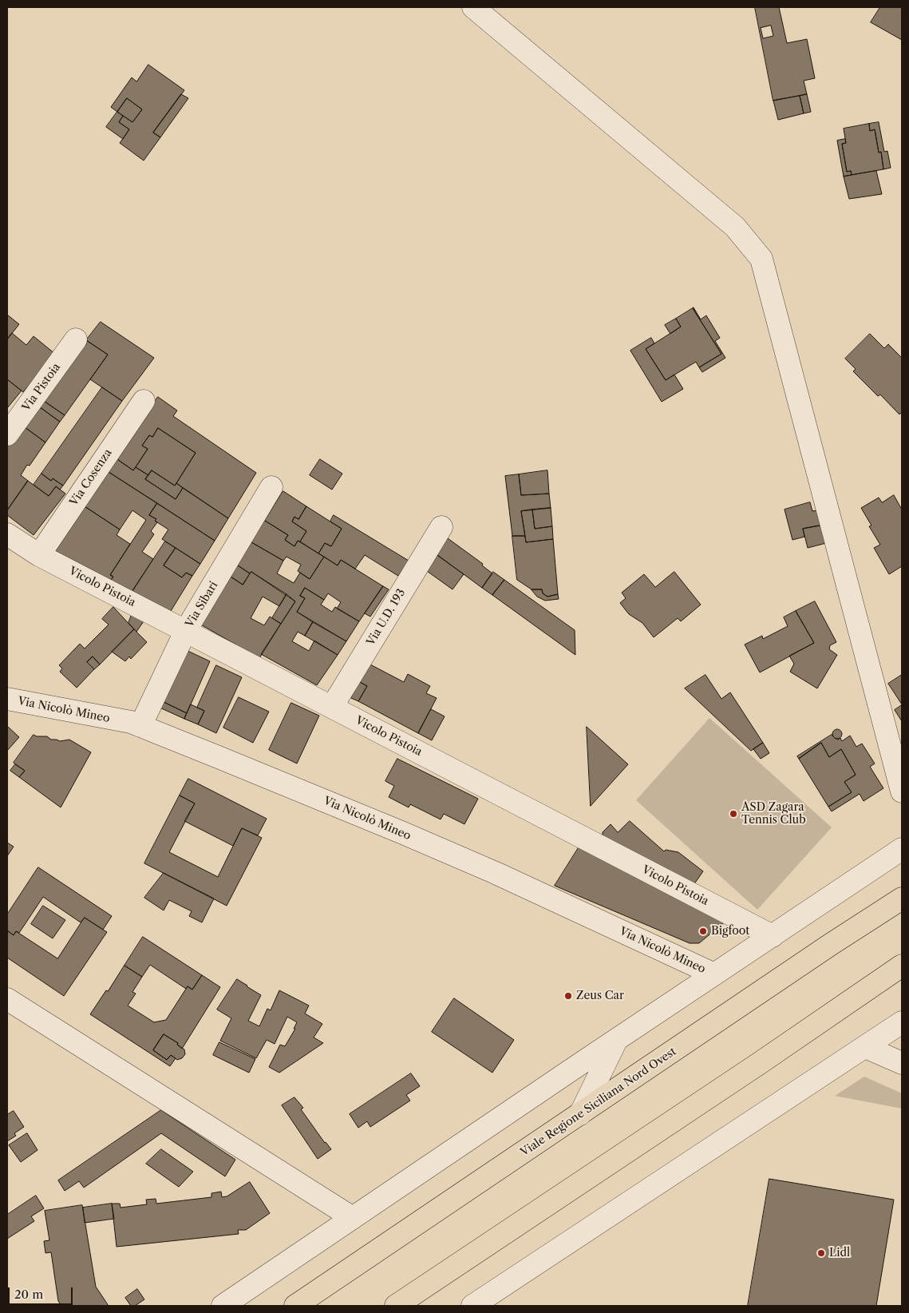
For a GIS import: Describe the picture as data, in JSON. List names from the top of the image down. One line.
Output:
{"streets":{"main road":["Viale Regione Siciliana Nord Ovest"],"street":["Via Pistoia","Via Cosenza","Vicolo Pistoia","Via Sibari","Via U.D. 193","Via Nicolò Mineo"]},"crossings":[["Via Cosenza","Vicolo Pistoia"],["Vicolo Pistoia","Via Sibari"],["Vicolo Pistoia","Via U.D. 193"],["Via Sibari","Via Nicolò Mineo"]],"places":["ASD Zagara Tennis Club","Bigfoot","Zeus Car","Lidl"],"scale_bar":"20 m"}
